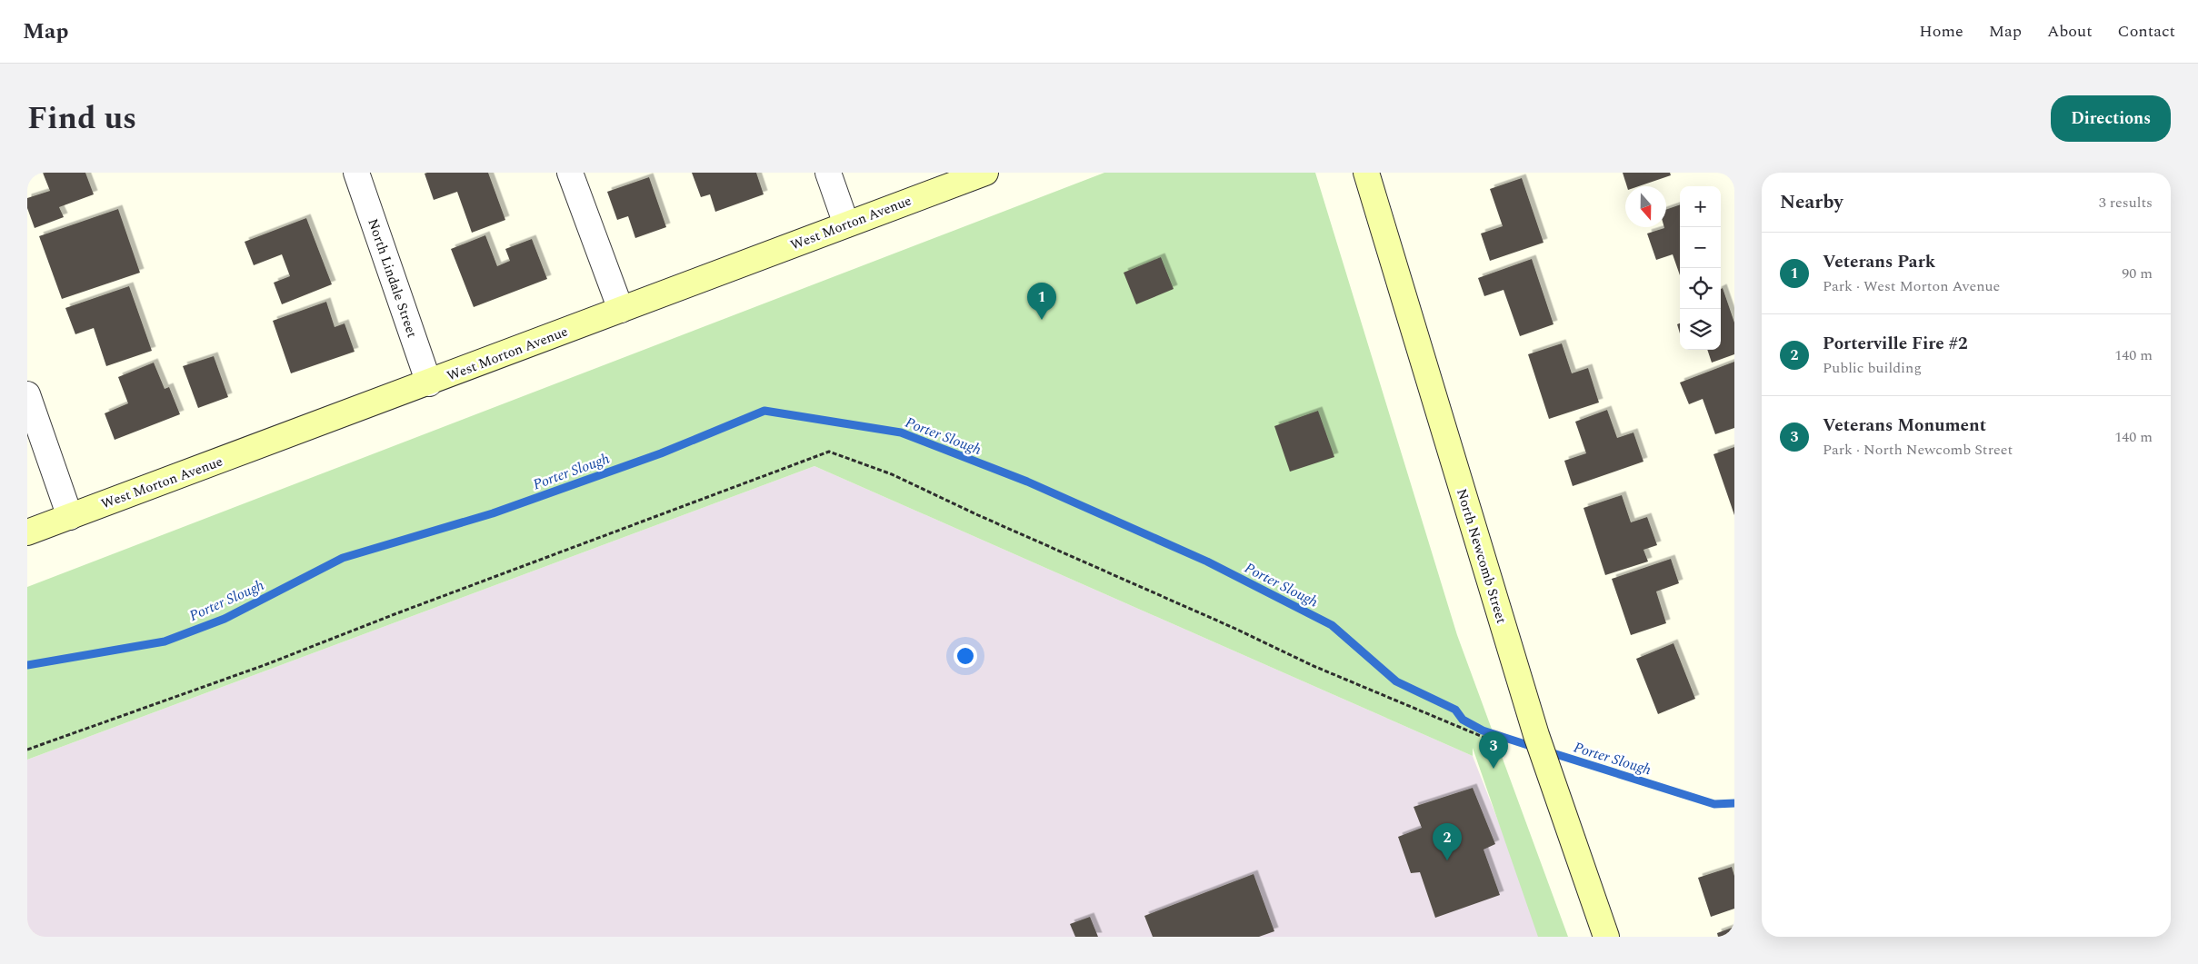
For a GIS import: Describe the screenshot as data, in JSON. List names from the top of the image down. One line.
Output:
{"streets":{"main road":["West Morton Avenue","North Newcomb Street"],"street":["North Lindale Street"]},"crossings":[["West Morton Avenue","North Lindale Street"]],"water":["Porter Slough"],"north":"bottom","page":{"header":"Map","nav":["Home","Map","About","Contact"],"title":"Find us","buttons":"Directions","heading":["Nearby","3 results"],"map_buttons":["+","−"],"list":[{"mark":"1","name":"Veterans Park","note":"Park · West Morton Avenue","value":"90 m"},{"mark":"2","name":"Porterville Fire #2","note":"Public building","value":"140 m"},{"mark":"3","name":"Veterans Monument","note":"Park · North Newcomb Street","value":"140 m"}],"pins":["1","3","2"]}}
